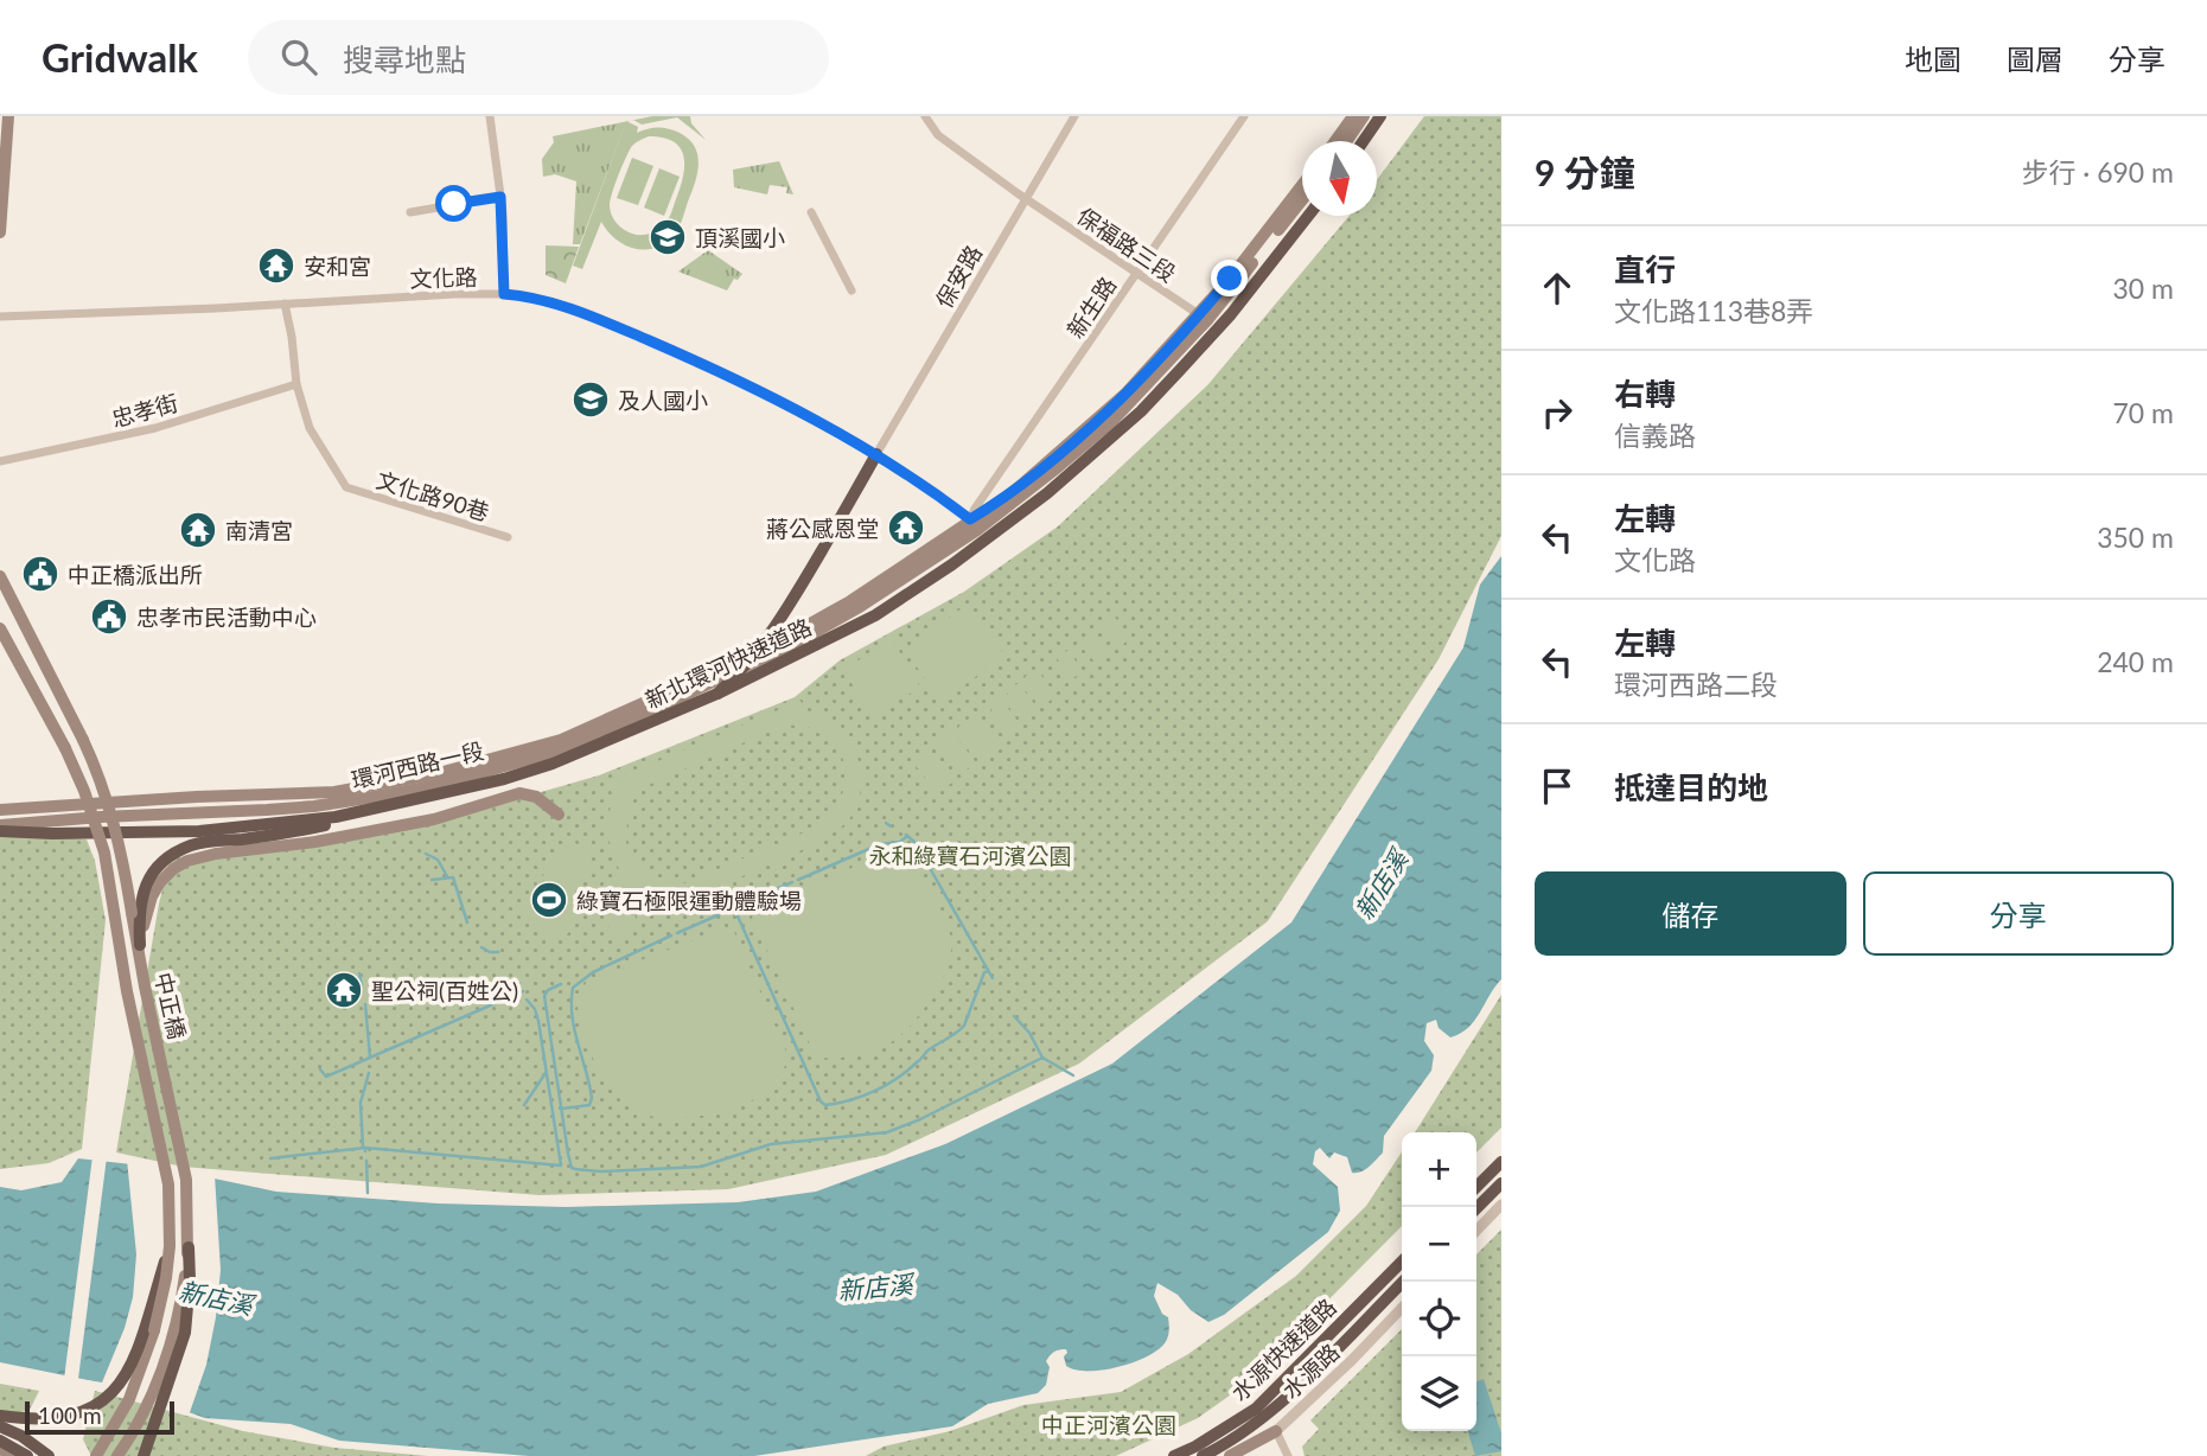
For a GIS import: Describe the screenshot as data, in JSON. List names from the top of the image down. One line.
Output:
{"streets":{"highway":["新北環河快速道路","水源快速道路"],"main road":["環河西路一段","中正橋","水源路"],"street":["保福路三段","保安路","文化路","新生路","忠孝街","文化路90巷"]},"crossings":[["保福路三段","保安路"],["保福路三段","新生路"],["保安路","文化路"],["文化路","新生路"],["文化路","文化路90巷"],["文化路","環河西路一段"],["新生路","環河西路一段"],["忠孝街","文化路90巷"],["新北環河快速道路","環河西路一段"]],"water":["新店溪"],"parks":["永和綠寶石河濱公園","中正河濱公園"],"places":{"school or university":["頂溪國小","及人國小"],"temple":["安和宮","蔣公感恩堂","南清宮","聖公祠(百姓公)"],"public building":["中正橋派出所","忠孝市民活動中心"],"sports":["綠寶石極限運動體驗場"]},"scale_bar":"100 m","north":"bottom","page":{"header":"Gridwalk","search":"搜尋地點","nav":["地圖","圖層","分享"],"heading":["9 分鐘","步行 · 690 m"],"list":[["直行","文化路113巷8弄","30 m"],["右轉","信義路","70 m"],["左轉","文化路","350 m"],["左轉","環河西路二段","240 m"],"抵達目的地"],"buttons":["儲存","分享"],"map_buttons":["+","−"],"scale":"100 m"}}
